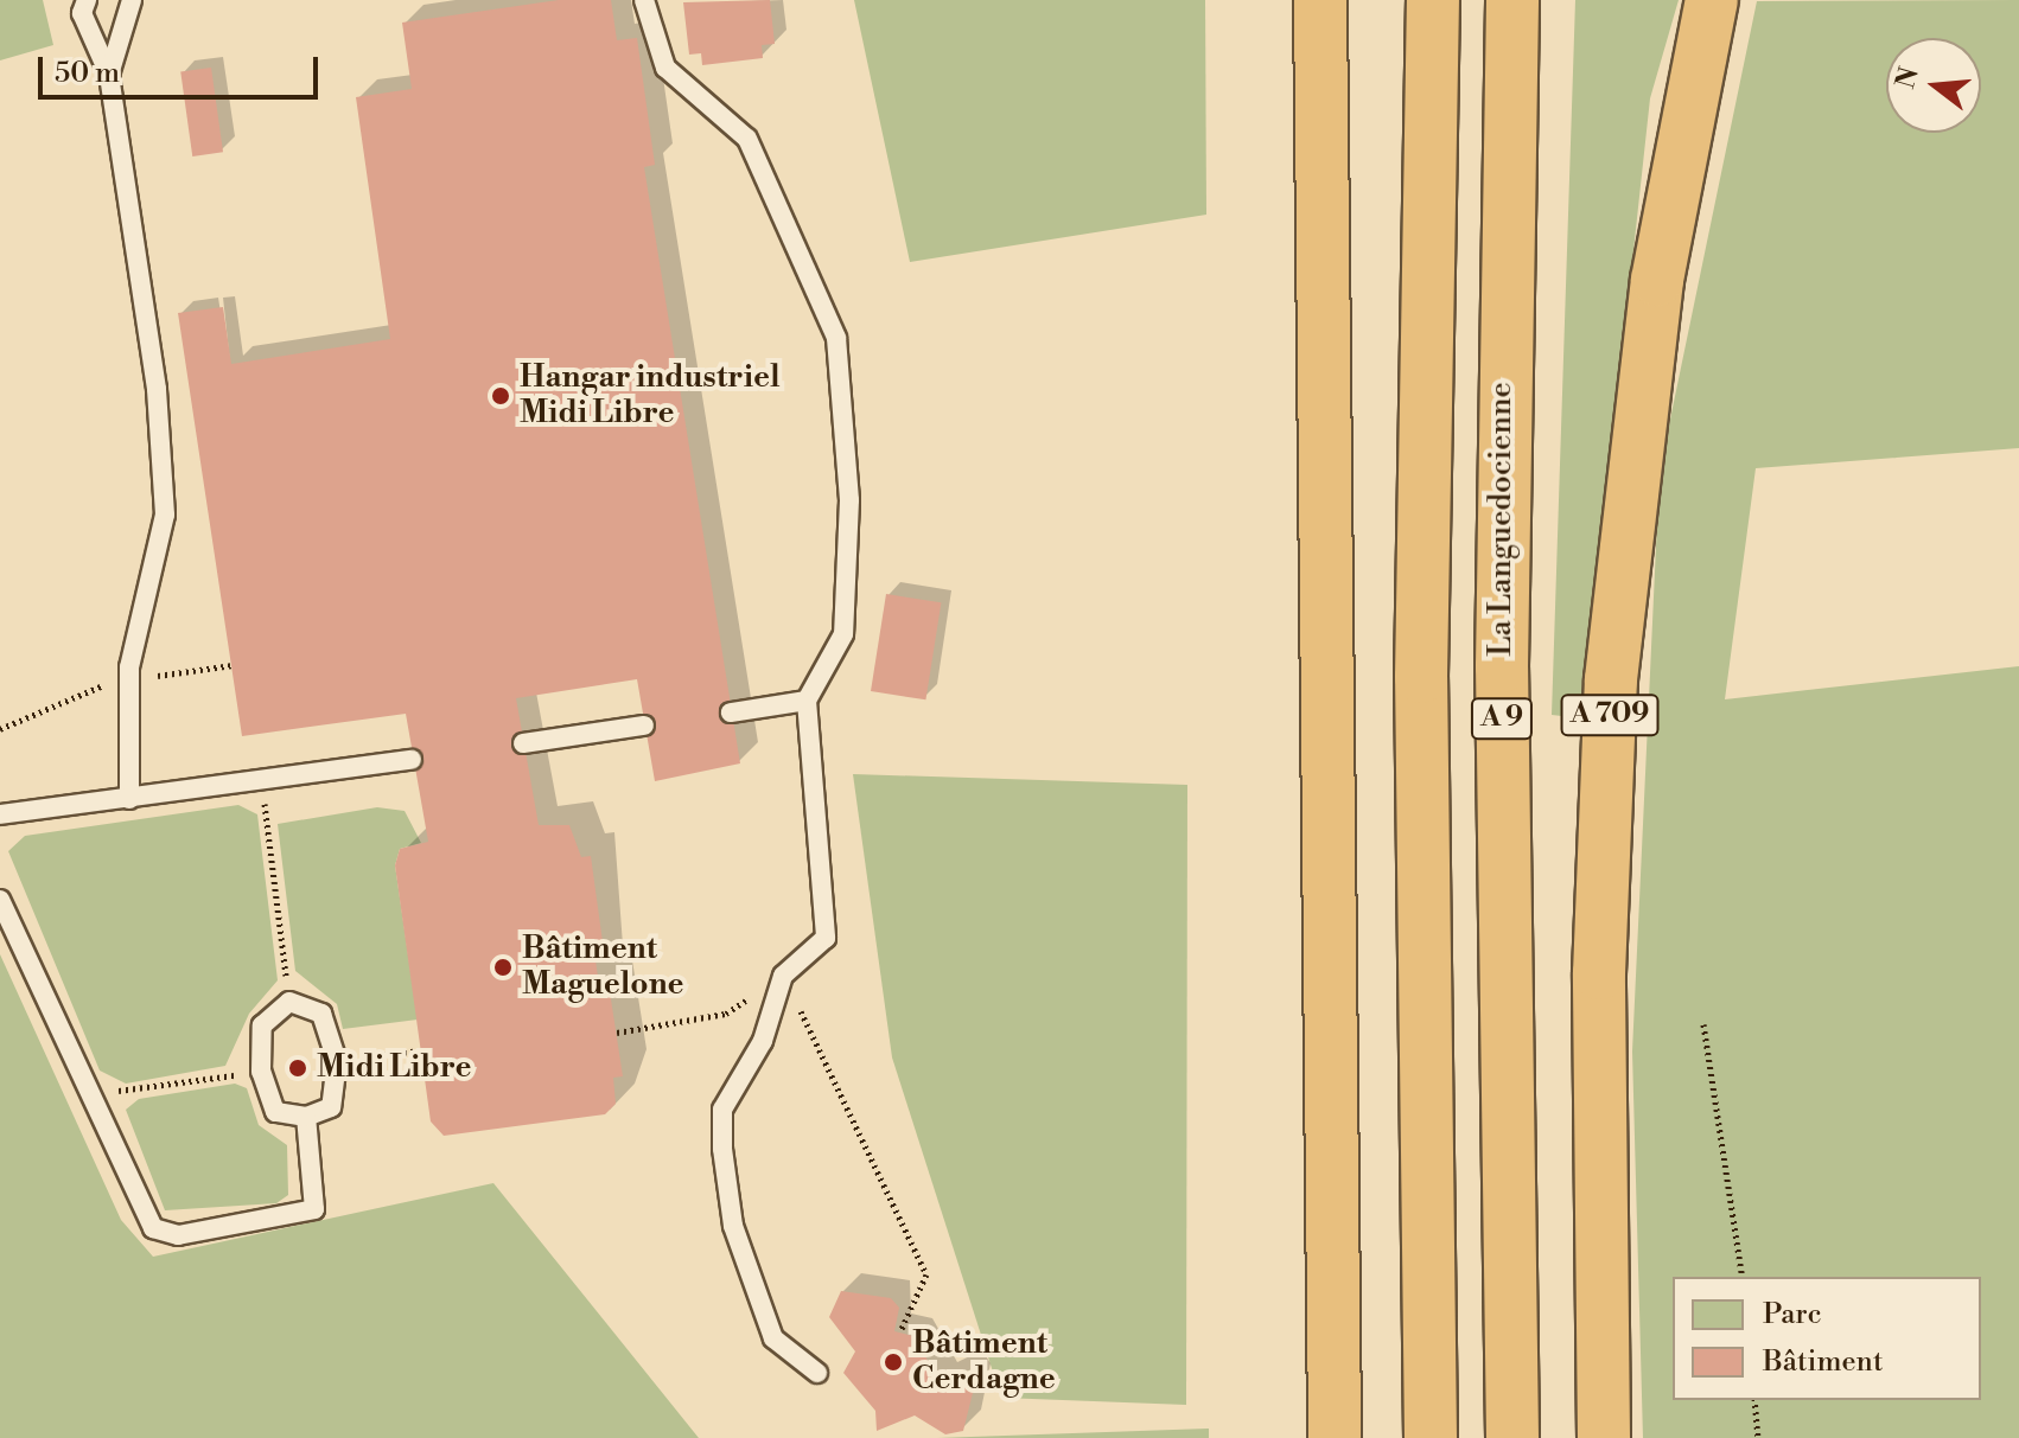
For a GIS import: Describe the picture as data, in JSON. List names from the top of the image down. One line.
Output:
{"streets":{"highway":["La Languedocienne","A 709","A 9"]},"places":["Hangar industriel Midi Libre","Bâtiment Maguelone","Midi Libre","Bâtiment Cerdagne"],"legend":["Parc","Bâtiment"],"scale_bar":"50 m","north":"left"}
